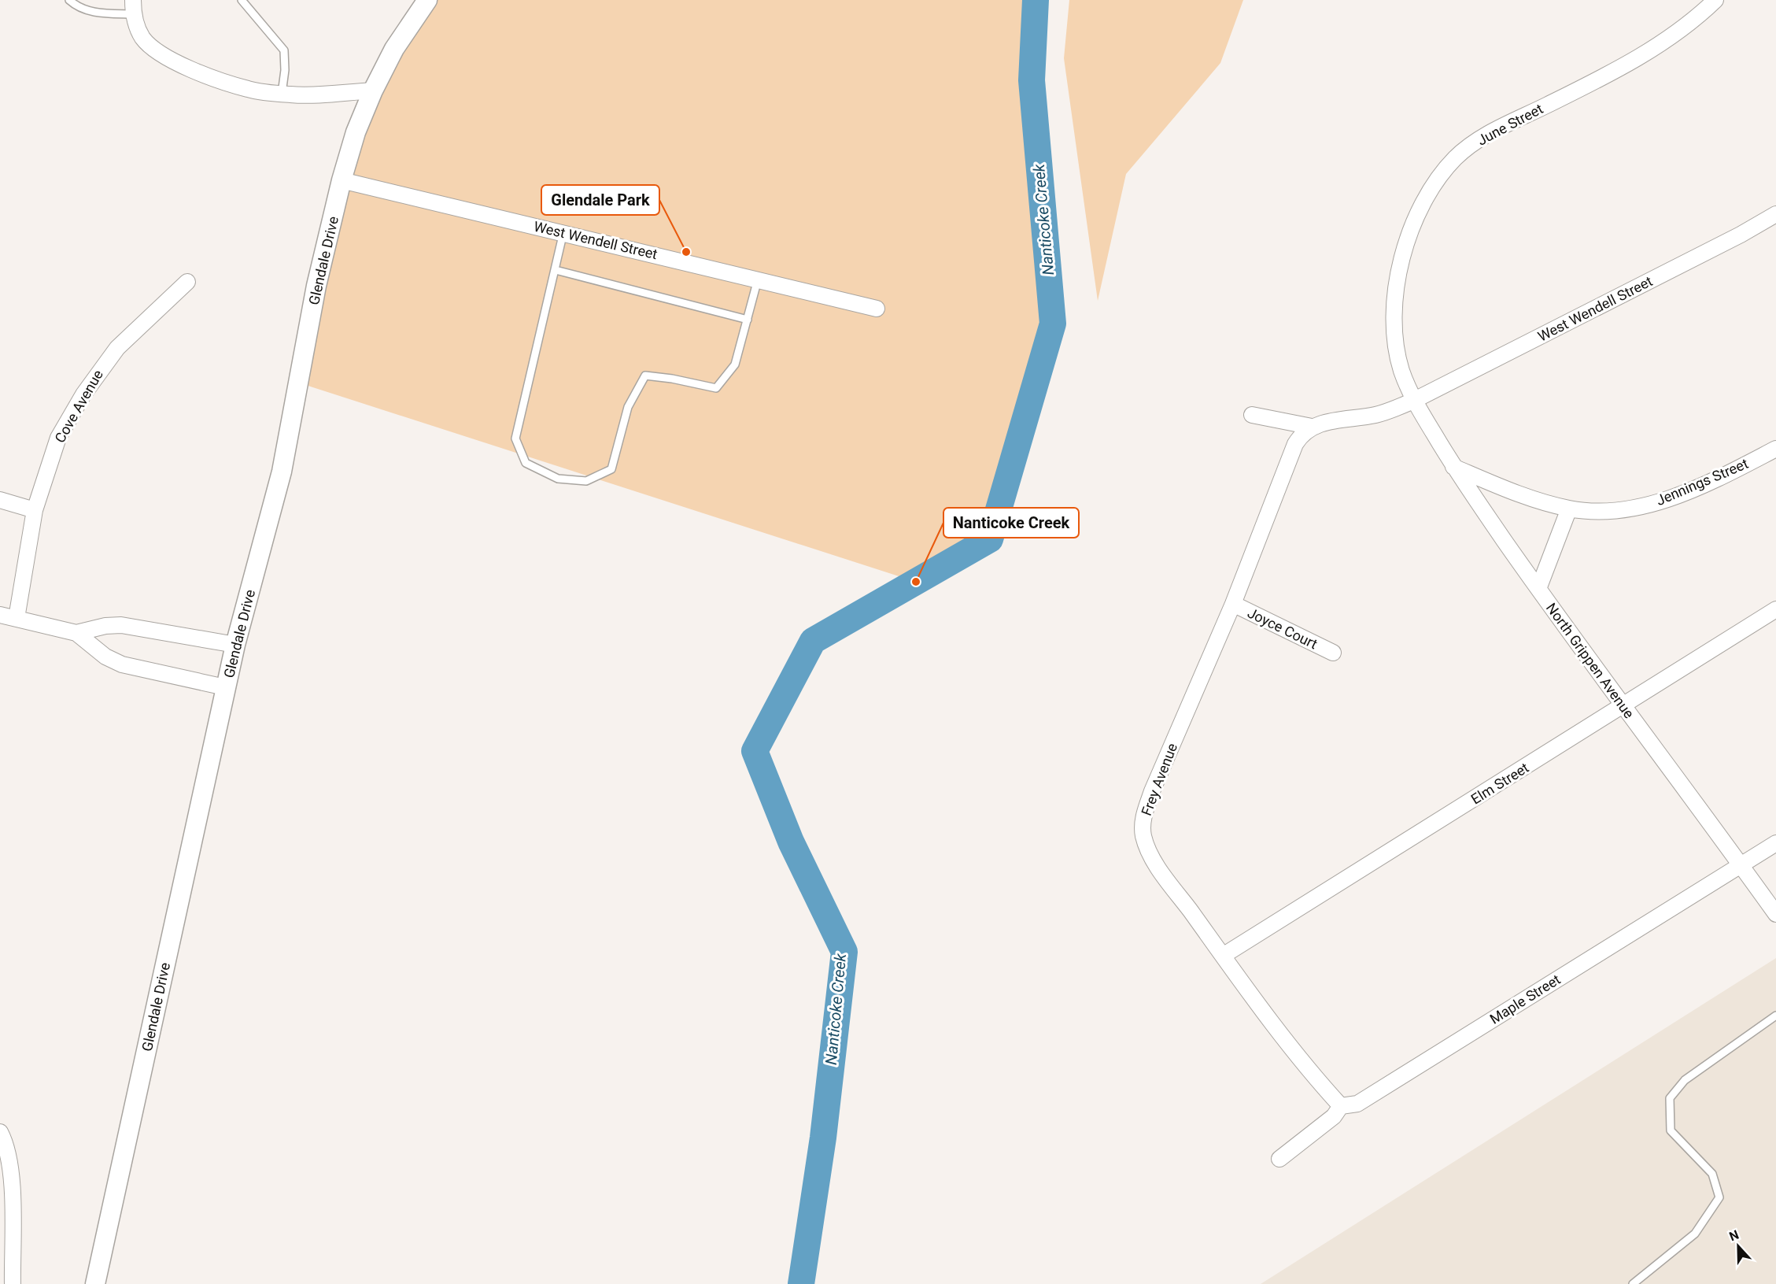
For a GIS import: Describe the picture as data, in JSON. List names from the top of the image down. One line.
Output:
{"streets":{"street":["June Street","West Wendell Street","Glendale Drive","Cove Avenue","Jennings Street","Joyce Court","North Grippen Avenue","Frey Avenue","Elm Street","Maple Street"]},"crossings":[["June Street","West Wendell Street"],["June Street","North Grippen Avenue"],["West Wendell Street","Glendale Drive"],["West Wendell Street","North Grippen Avenue"],["West Wendell Street","Frey Avenue"],["Jennings Street","North Grippen Avenue"],["Joyce Court","Frey Avenue"],["North Grippen Avenue","Elm Street"],["North Grippen Avenue","Maple Street"],["Frey Avenue","Elm Street"],["Frey Avenue","Maple Street"]],"water":["Nanticoke Creek"],"places":["Glendale Park","Nanticoke Creek"],"north":"top"}
